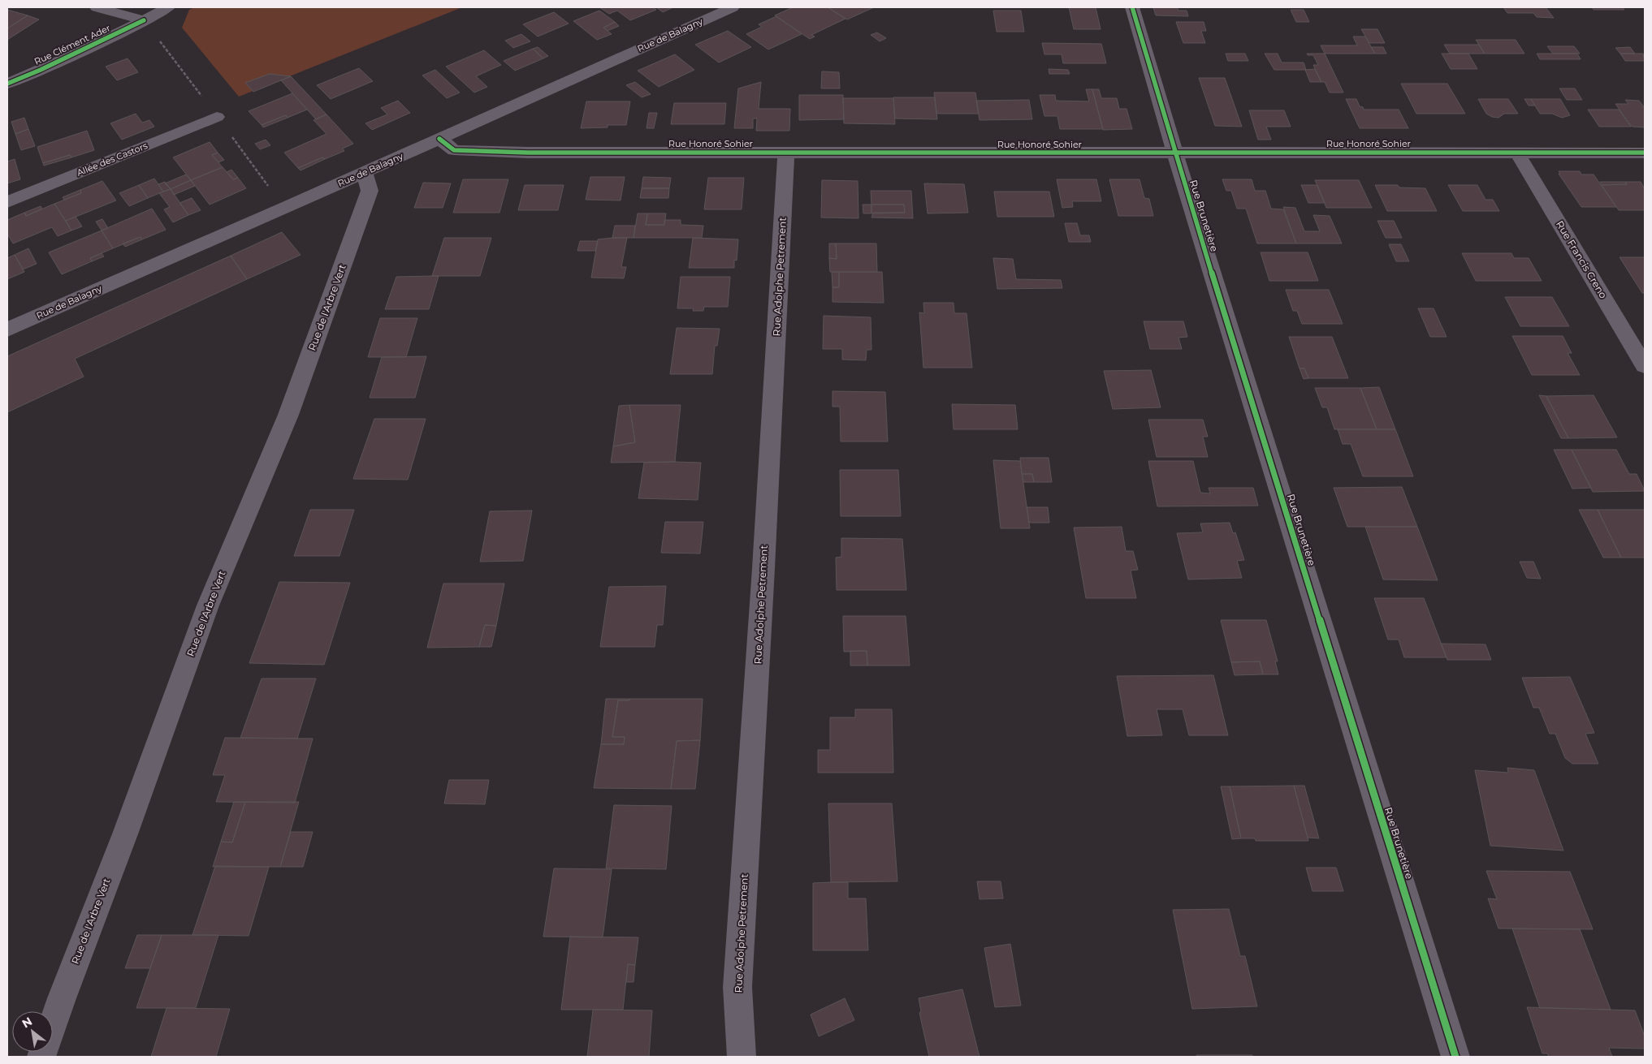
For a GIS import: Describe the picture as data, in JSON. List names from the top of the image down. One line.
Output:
{"streets":{"street":["Rue de Balagny","Rue Clément Ader","Rue Honoré Sohier","Allée des Castors","Rue Brunetière","Rue Francis Creno","Rue Adolphe Petrement","Rue de l'Arbre Vert"]},"crossings":[["Rue de Balagny","Rue Honoré Sohier"],["Rue de Balagny","Rue de l'Arbre Vert"],["Rue Honoré Sohier","Rue Brunetière"],["Rue Honoré Sohier","Rue Francis Creno"],["Rue Honoré Sohier","Rue Adolphe Petrement"]],"north":"top left"}
